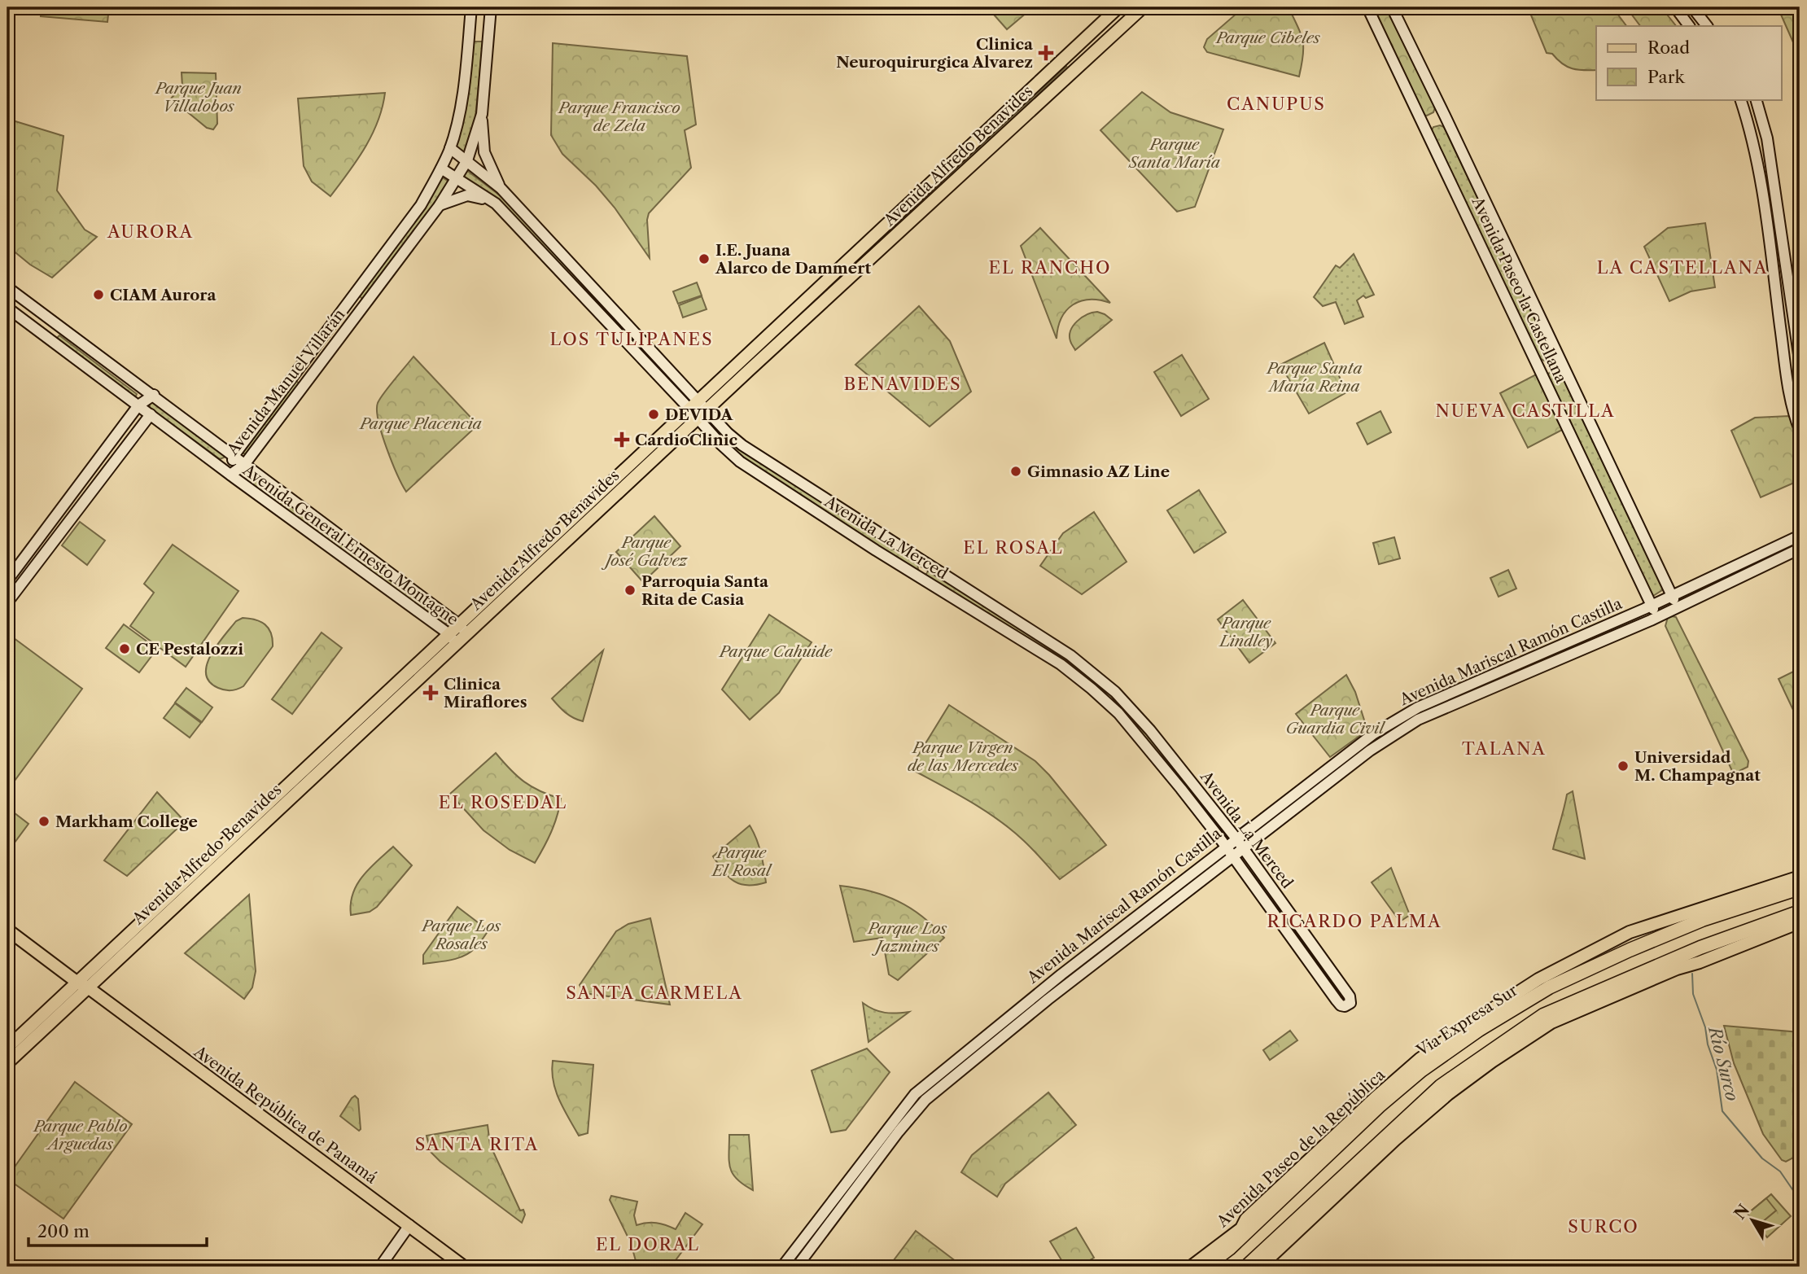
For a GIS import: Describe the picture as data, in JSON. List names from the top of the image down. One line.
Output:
{"streets":{"highway":["Via Expresa Sur"],"main road":["Avenida Alfredo Benavides","Avenida Paseo la Castellana","Avenida Manuel Villarán","Avenida La Merced","Avenida General Ernesto Montagne","Avenida Mariscal Ramón Castilla","Avenida República de Panamá","Avenida Paseo de la República"]},"crossings":[["Avenida Alfredo Benavides","Avenida La Merced"],["Avenida Alfredo Benavides","Avenida General Ernesto Montagne"],["Avenida Alfredo Benavides","Avenida República de Panamá"],["Avenida Paseo la Castellana","Avenida Mariscal Ramón Castilla"],["Avenida Manuel Villarán","Avenida La Merced"],["Avenida Manuel Villarán","Avenida General Ernesto Montagne"],["Avenida La Merced","Avenida Mariscal Ramón Castilla"]],"districts":["CANUPUS","AURORA","EL RANCHO","LA CASTELLANA","LOS TULIPANES","BENAVIDES","NUEVA CASTILLA","EL ROSAL","TALANA","EL ROSEDAL","RICARDO PALMA","SANTA CARMELA","SANTA RITA","SURCO","EL DORAL"],"water":["Río Surco"],"parks":["Parque Cibeles","Parque Juan Villalobos","Parque Francisco de Zela","Parque Santa María","Parque Santa María Reina","Parque Placencia","Parque José Galvez","Parque Lindley","Parque Cahuide","Parque Guardia Civil","Parque Virgen de las Mercedes","Parque El Rosal","Parque Los Rosales","Parque Los Jazmines","Parque Pablo Arguedas"],"places":{"health":["Clinica Neuroquirurgica Alvarez","CardioClinic","Clinica Miraflores"],"other":["I.E. Juana Alarco de Dammert","CIAM Aurora","DEVIDA","Gimnasio AZ Line","Parroquia Santa Rita de Casia","CE Pestalozzi","Universidad M. Champagnat","Markham College"]},"legend":["Road","Park"],"scale_bar":"200 m","north":"top left"}
